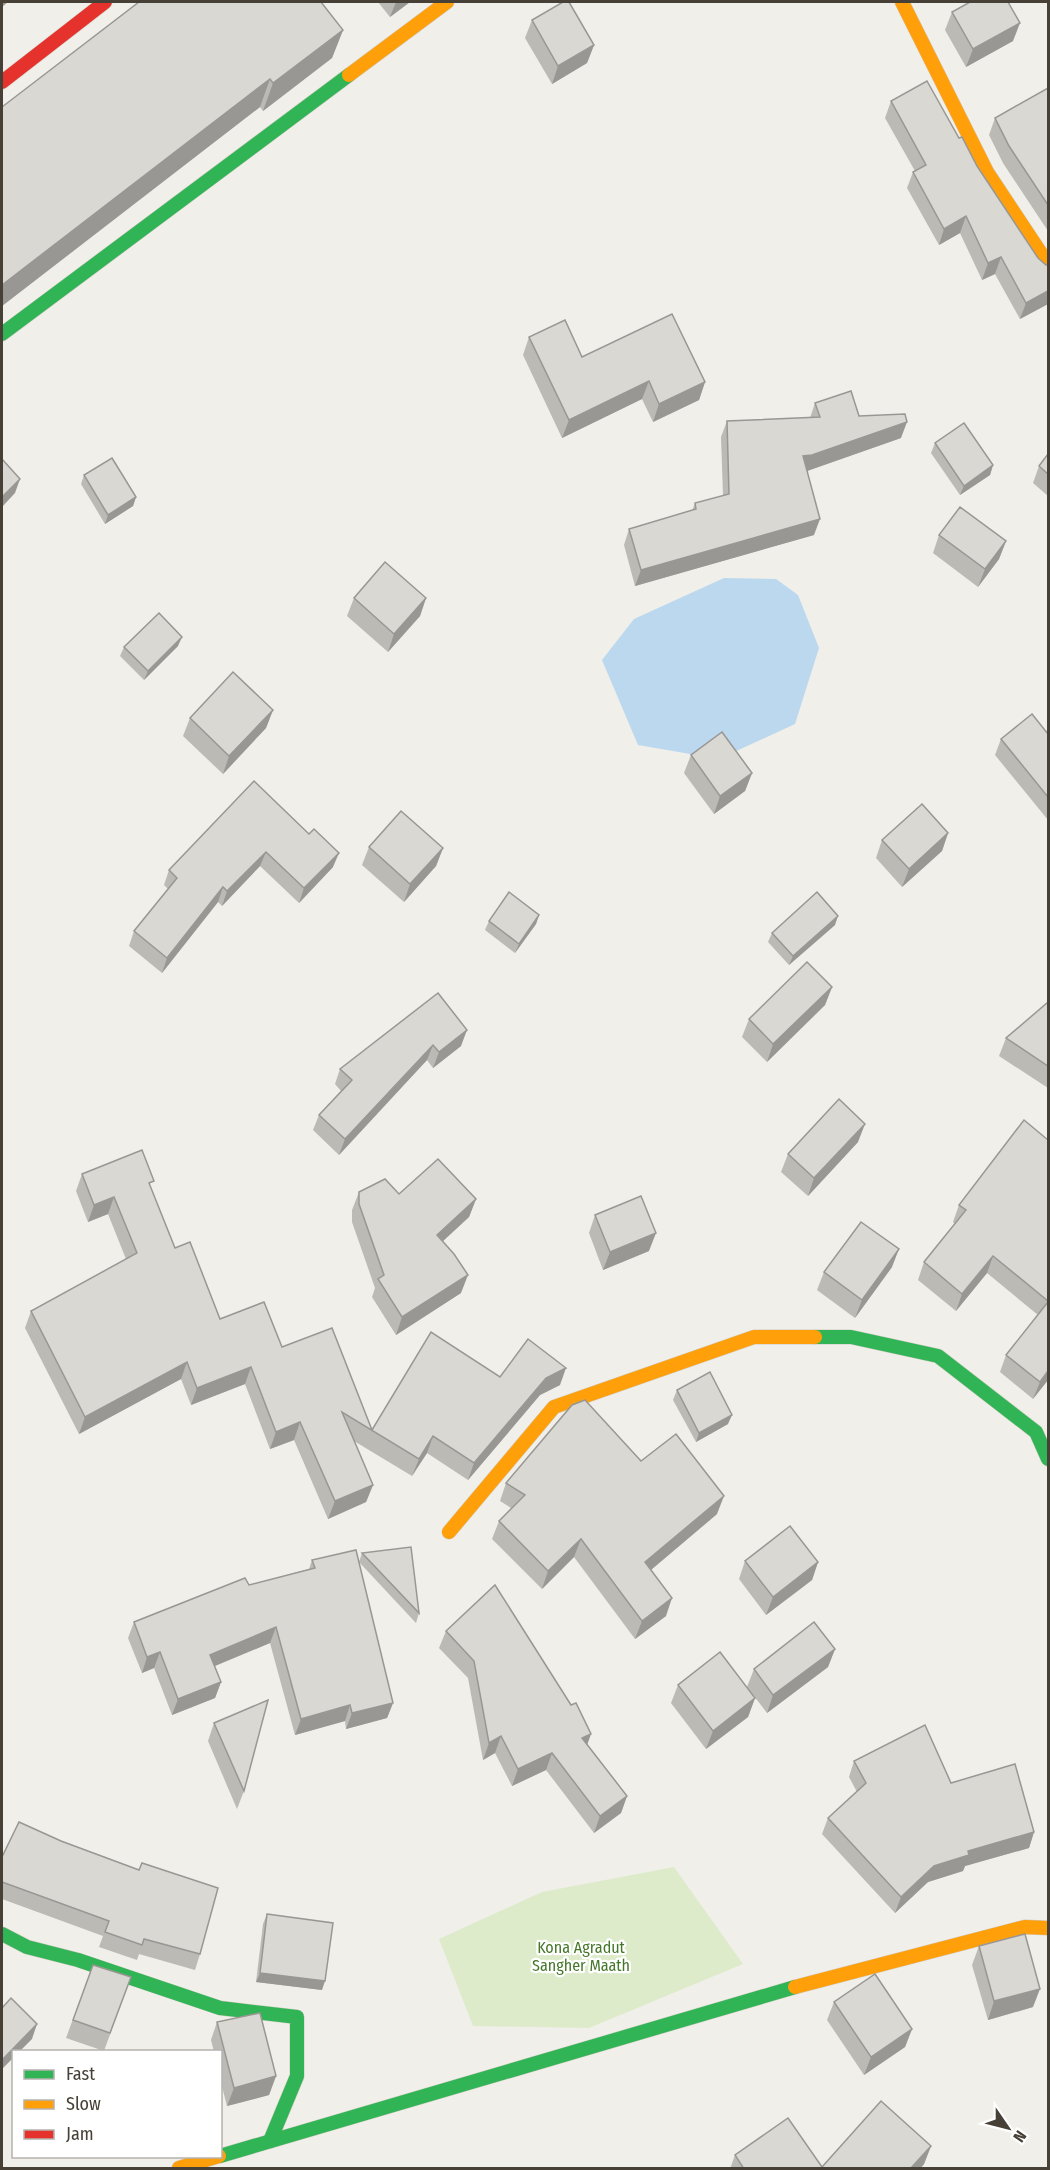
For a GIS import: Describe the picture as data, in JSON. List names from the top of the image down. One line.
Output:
{"parks":["Kona Agradut Sangher Maath"],"legend":["Fast","Slow","Jam"],"north":"bottom right"}
